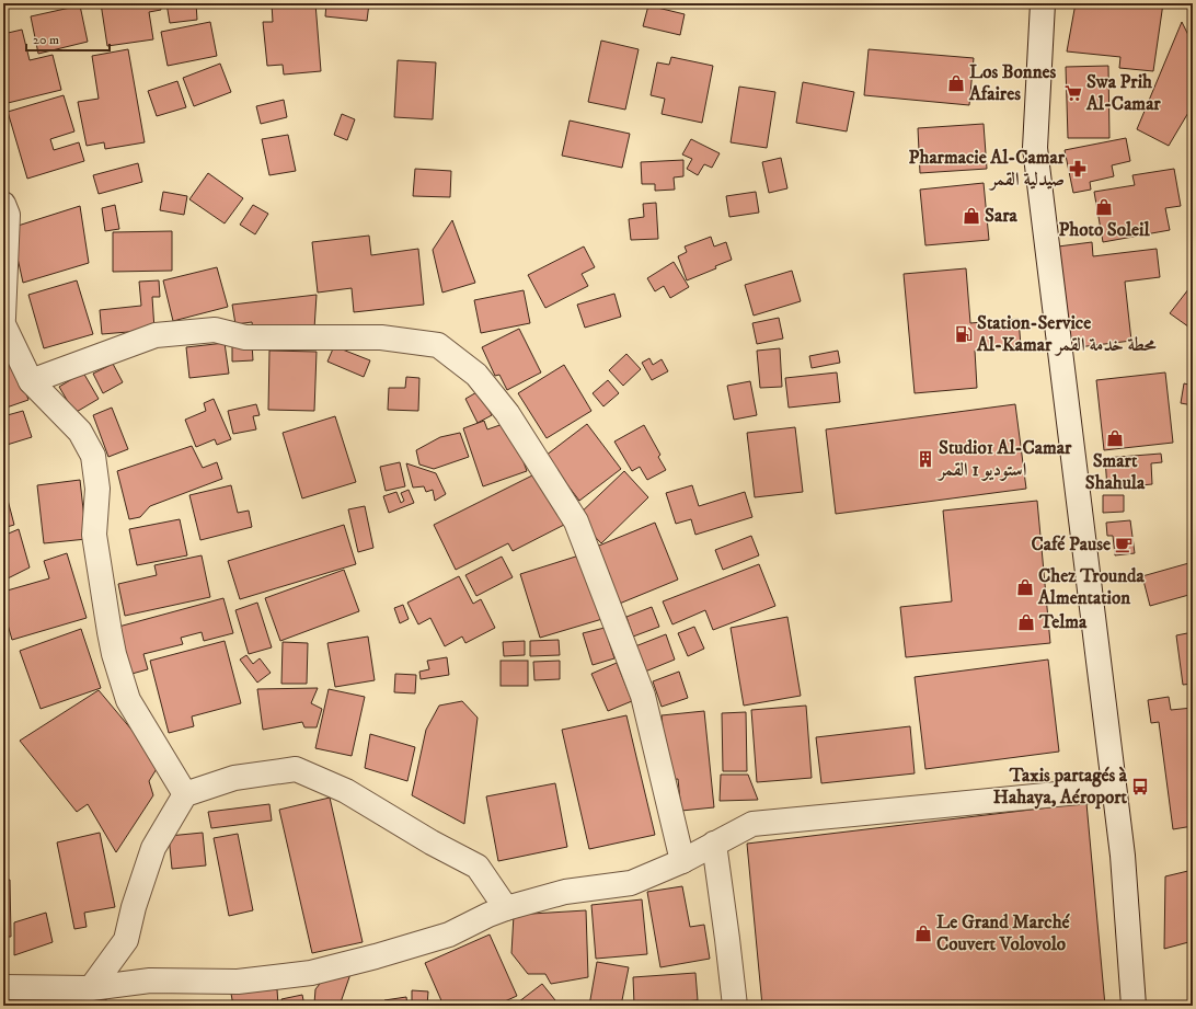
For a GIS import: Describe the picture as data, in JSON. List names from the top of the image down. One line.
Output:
{"places":{"shop":["Los Bonnes Afaires","Photo Soleil","Sara","Smart Shahula","Chez Trounda Almentation","Telma","Le Grand Marché Couvert Volovolo"],"supermarket":["Swa Prih Al-Camar"],"pharmacy":["Pharmacie Al-Camar صيدلية القمر"],"fuel station":["Station-Service Al-Kamar محطة خدمة القمر"],"building":["Studio1 Al-Camar استوديو 1 القمر"],"cafe":["Café Pause"],"bus stop":["Taxis partagés à Hahaya, Aéroport"]},"scale_bar":"20 m"}
